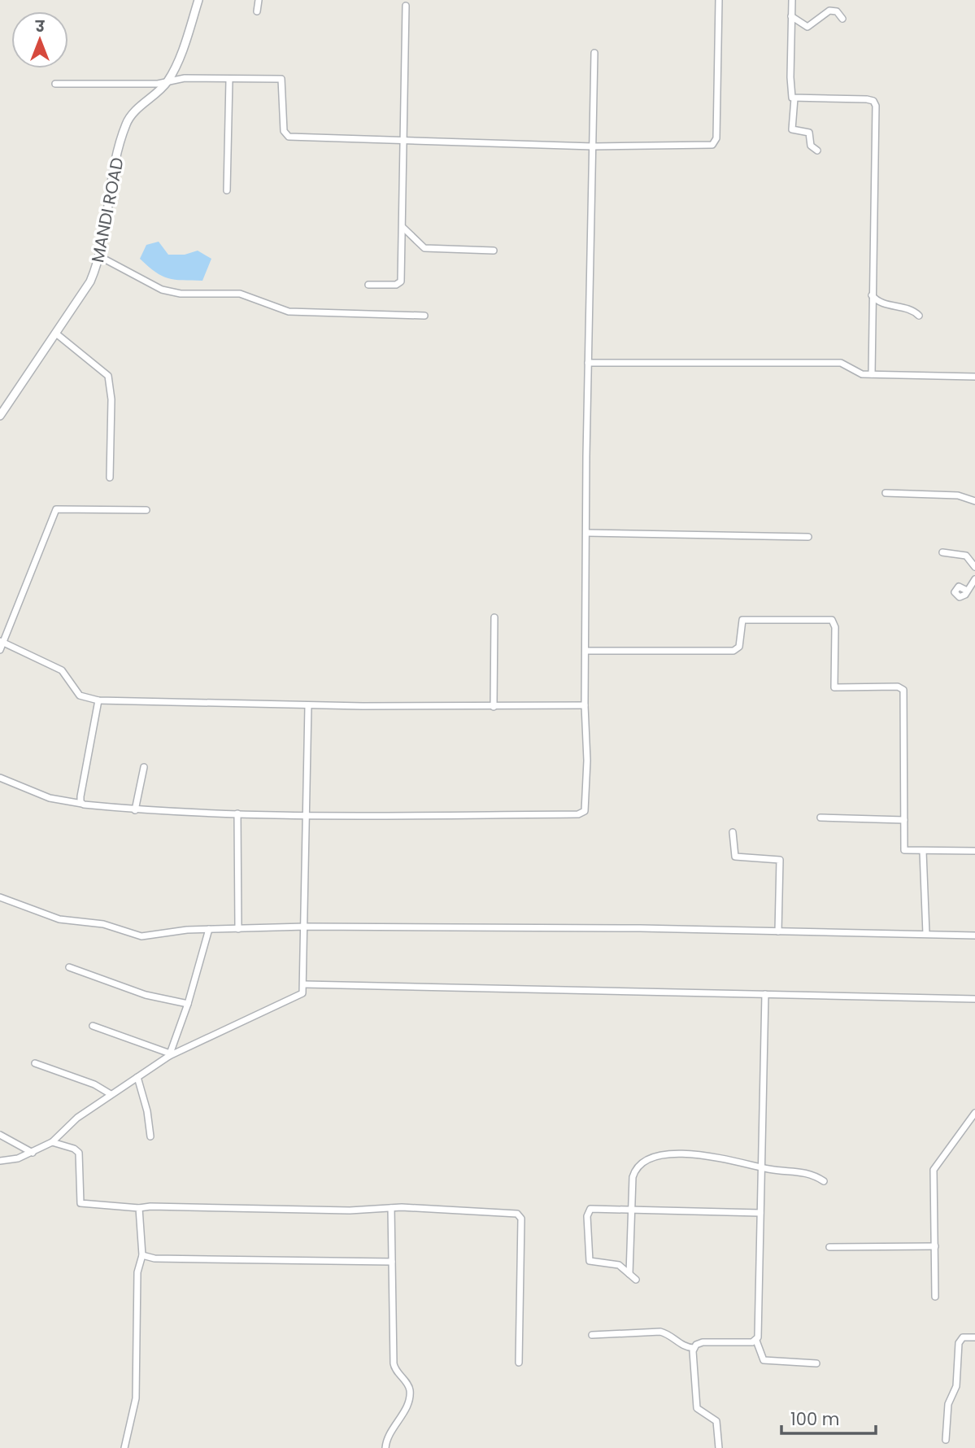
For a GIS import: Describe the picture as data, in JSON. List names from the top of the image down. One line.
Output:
{"streets":{"street":["MANDI ROAD"]},"scale_bar":"100 m","north":"top"}
